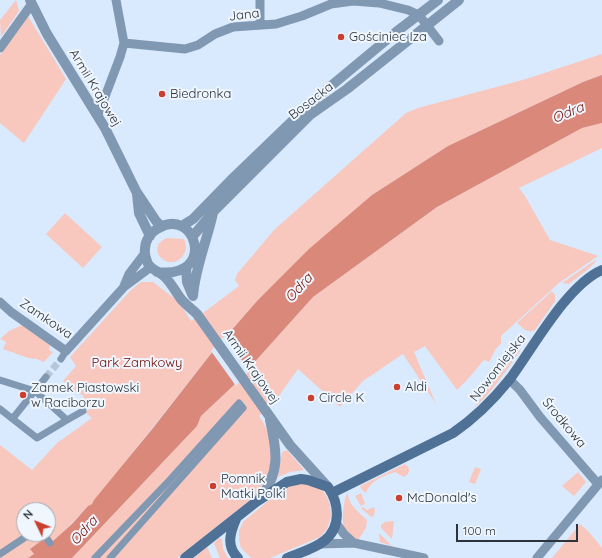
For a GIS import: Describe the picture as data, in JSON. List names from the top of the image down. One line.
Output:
{"streets":{"main road":["Nowomiejska"],"street":["Jana","Armii Krajowej","Bosacka","Zamkowa","Środkowa"]},"crossings":[["Jana","Bosacka"],["Armii Krajowej","Bosacka"],["Armii Krajowej","Zamkowa"],["Armii Krajowej","Nowomiejska"],["Bosacka","Zamkowa"],["Nowomiejska","Środkowa"]],"water":["Odra"],"parks":["Park Zamkowy"],"places":["Gościniec Iza","Biedronka","Aldi","Zamek Piastowski w Raciborzu","Circle K","Pomnik Matki Polki","McDonald's"],"scale_bar":"100 m","north":"top left"}
